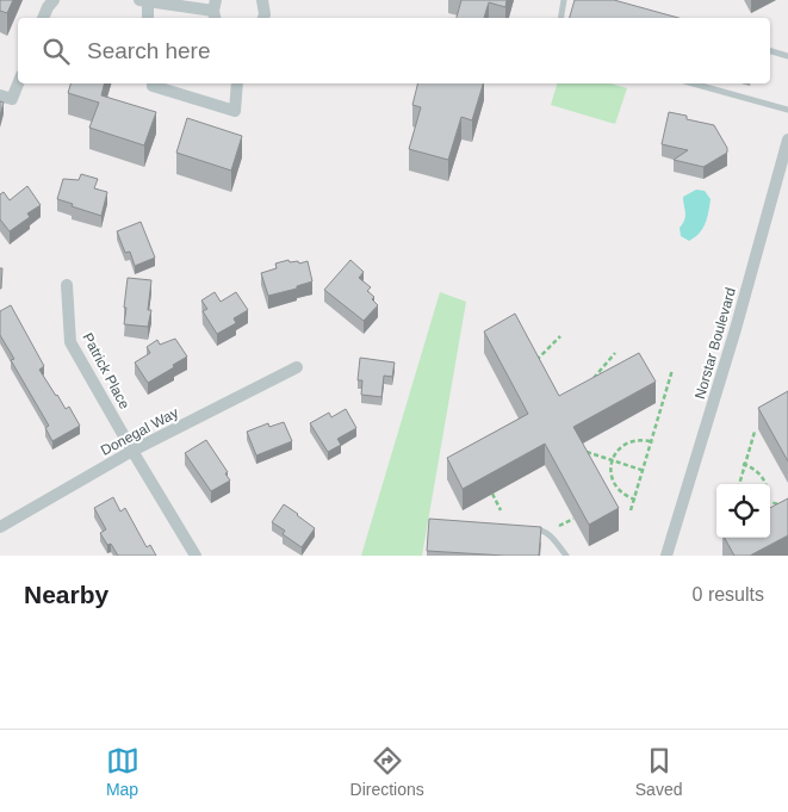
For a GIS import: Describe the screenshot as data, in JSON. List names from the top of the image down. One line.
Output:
{"streets":{"street":["Norstar Boulevard","Patrick Place","Donegal Way"]},"crossings":[["Patrick Place","Donegal Way"]],"page":{"search":"Search here","heading":["Nearby","0 results"],"nav":["Map","Directions","Saved"]}}
